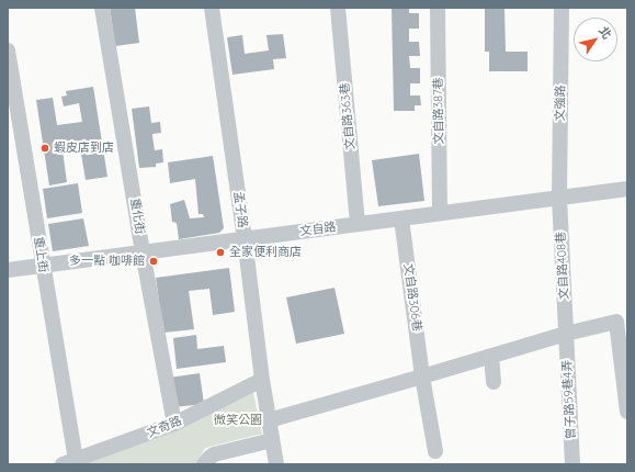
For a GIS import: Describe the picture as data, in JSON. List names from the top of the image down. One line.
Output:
{"streets":{"street":["文強路","文自路387巷","文自路363巷","孟子路","重化街","文自路","重上街","文自路408巷","文自路306巷","曾子路59巷4弄","文奇路"]},"crossings":[["文強路","文自路"],["文強路","文自路408巷"],["文自路387巷","文自路"],["文自路363巷","文自路"],["孟子路","文自路"],["孟子路","文奇路"],["重化街","文自路"],["重化街","文奇路"],["文自路","重上街"],["文自路","文自路408巷"],["文自路","文自路306巷"],["重上街","文奇路"],["文自路408巷","曾子路59巷4弄"]],"parks":["微笑公園"],"places":["蝦皮店到店","全家便利商店","多一點 咖啡館"],"north":"top right"}
